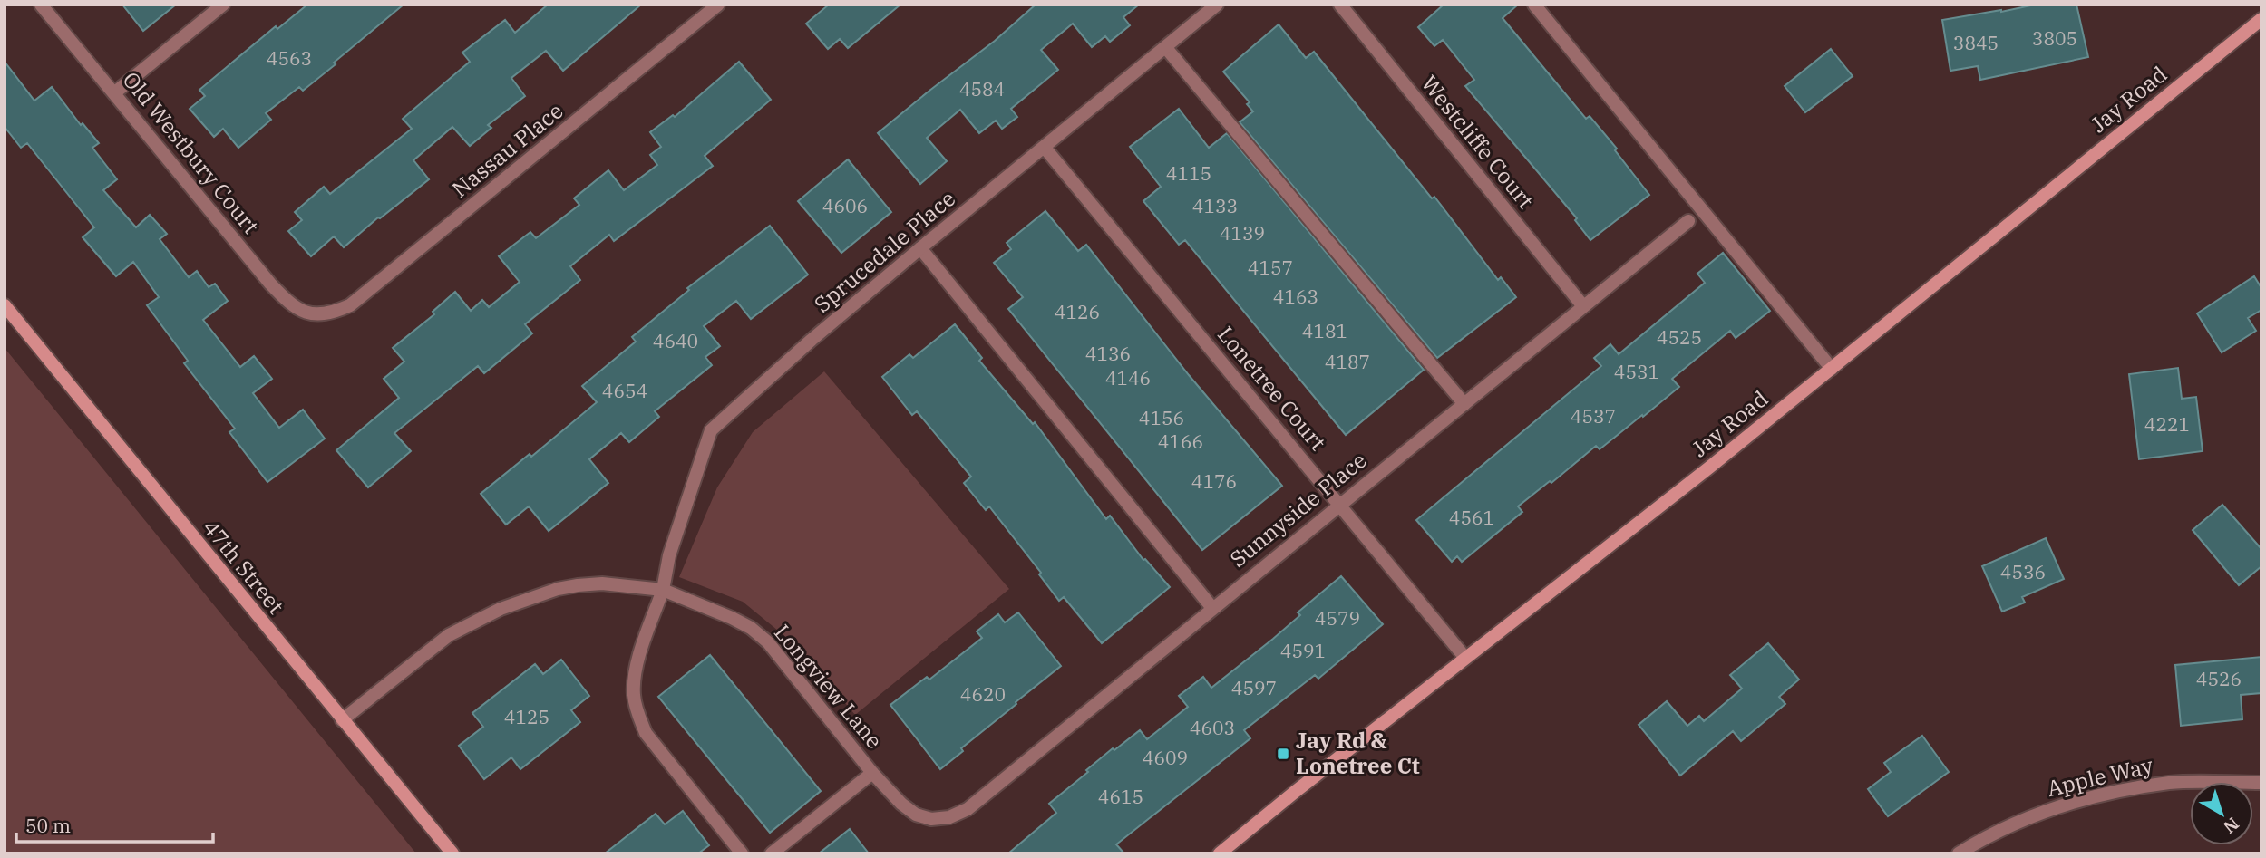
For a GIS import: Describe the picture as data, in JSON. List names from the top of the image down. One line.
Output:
{"streets":{"street":["Jay Road","Westcliffe Court","Nassau Place","Old Westbury Court","Sprucedale Place","Lonetree Court","Sunnyside Place","47th Street","Longview Lane","Apple Way"]},"crossings":[["Jay Road","Lonetree Court"],["Westcliffe Court","Sunnyside Place"],["Nassau Place","Old Westbury Court"],["Sprucedale Place","Lonetree Court"],["Sprucedale Place","Longview Lane"],["Lonetree Court","Sunnyside Place"],["Sunnyside Place","Longview Lane"],["47th Street","Longview Lane"]],"places":{"transit":["Jay Rd & Lonetree Ct"]},"house_numbers":["3805","3845","4563","4584","4115","4606","4133","4139","4157","4163","4126","4181","4525","4640","4136","4187","4531","4146","4654","4537","4156","4221","4166","4176","4561","4536","4579","4591","4526","4597","4620","4125","4603","4609","4615"],"scale_bar":"50 m","north":"bottom right"}
